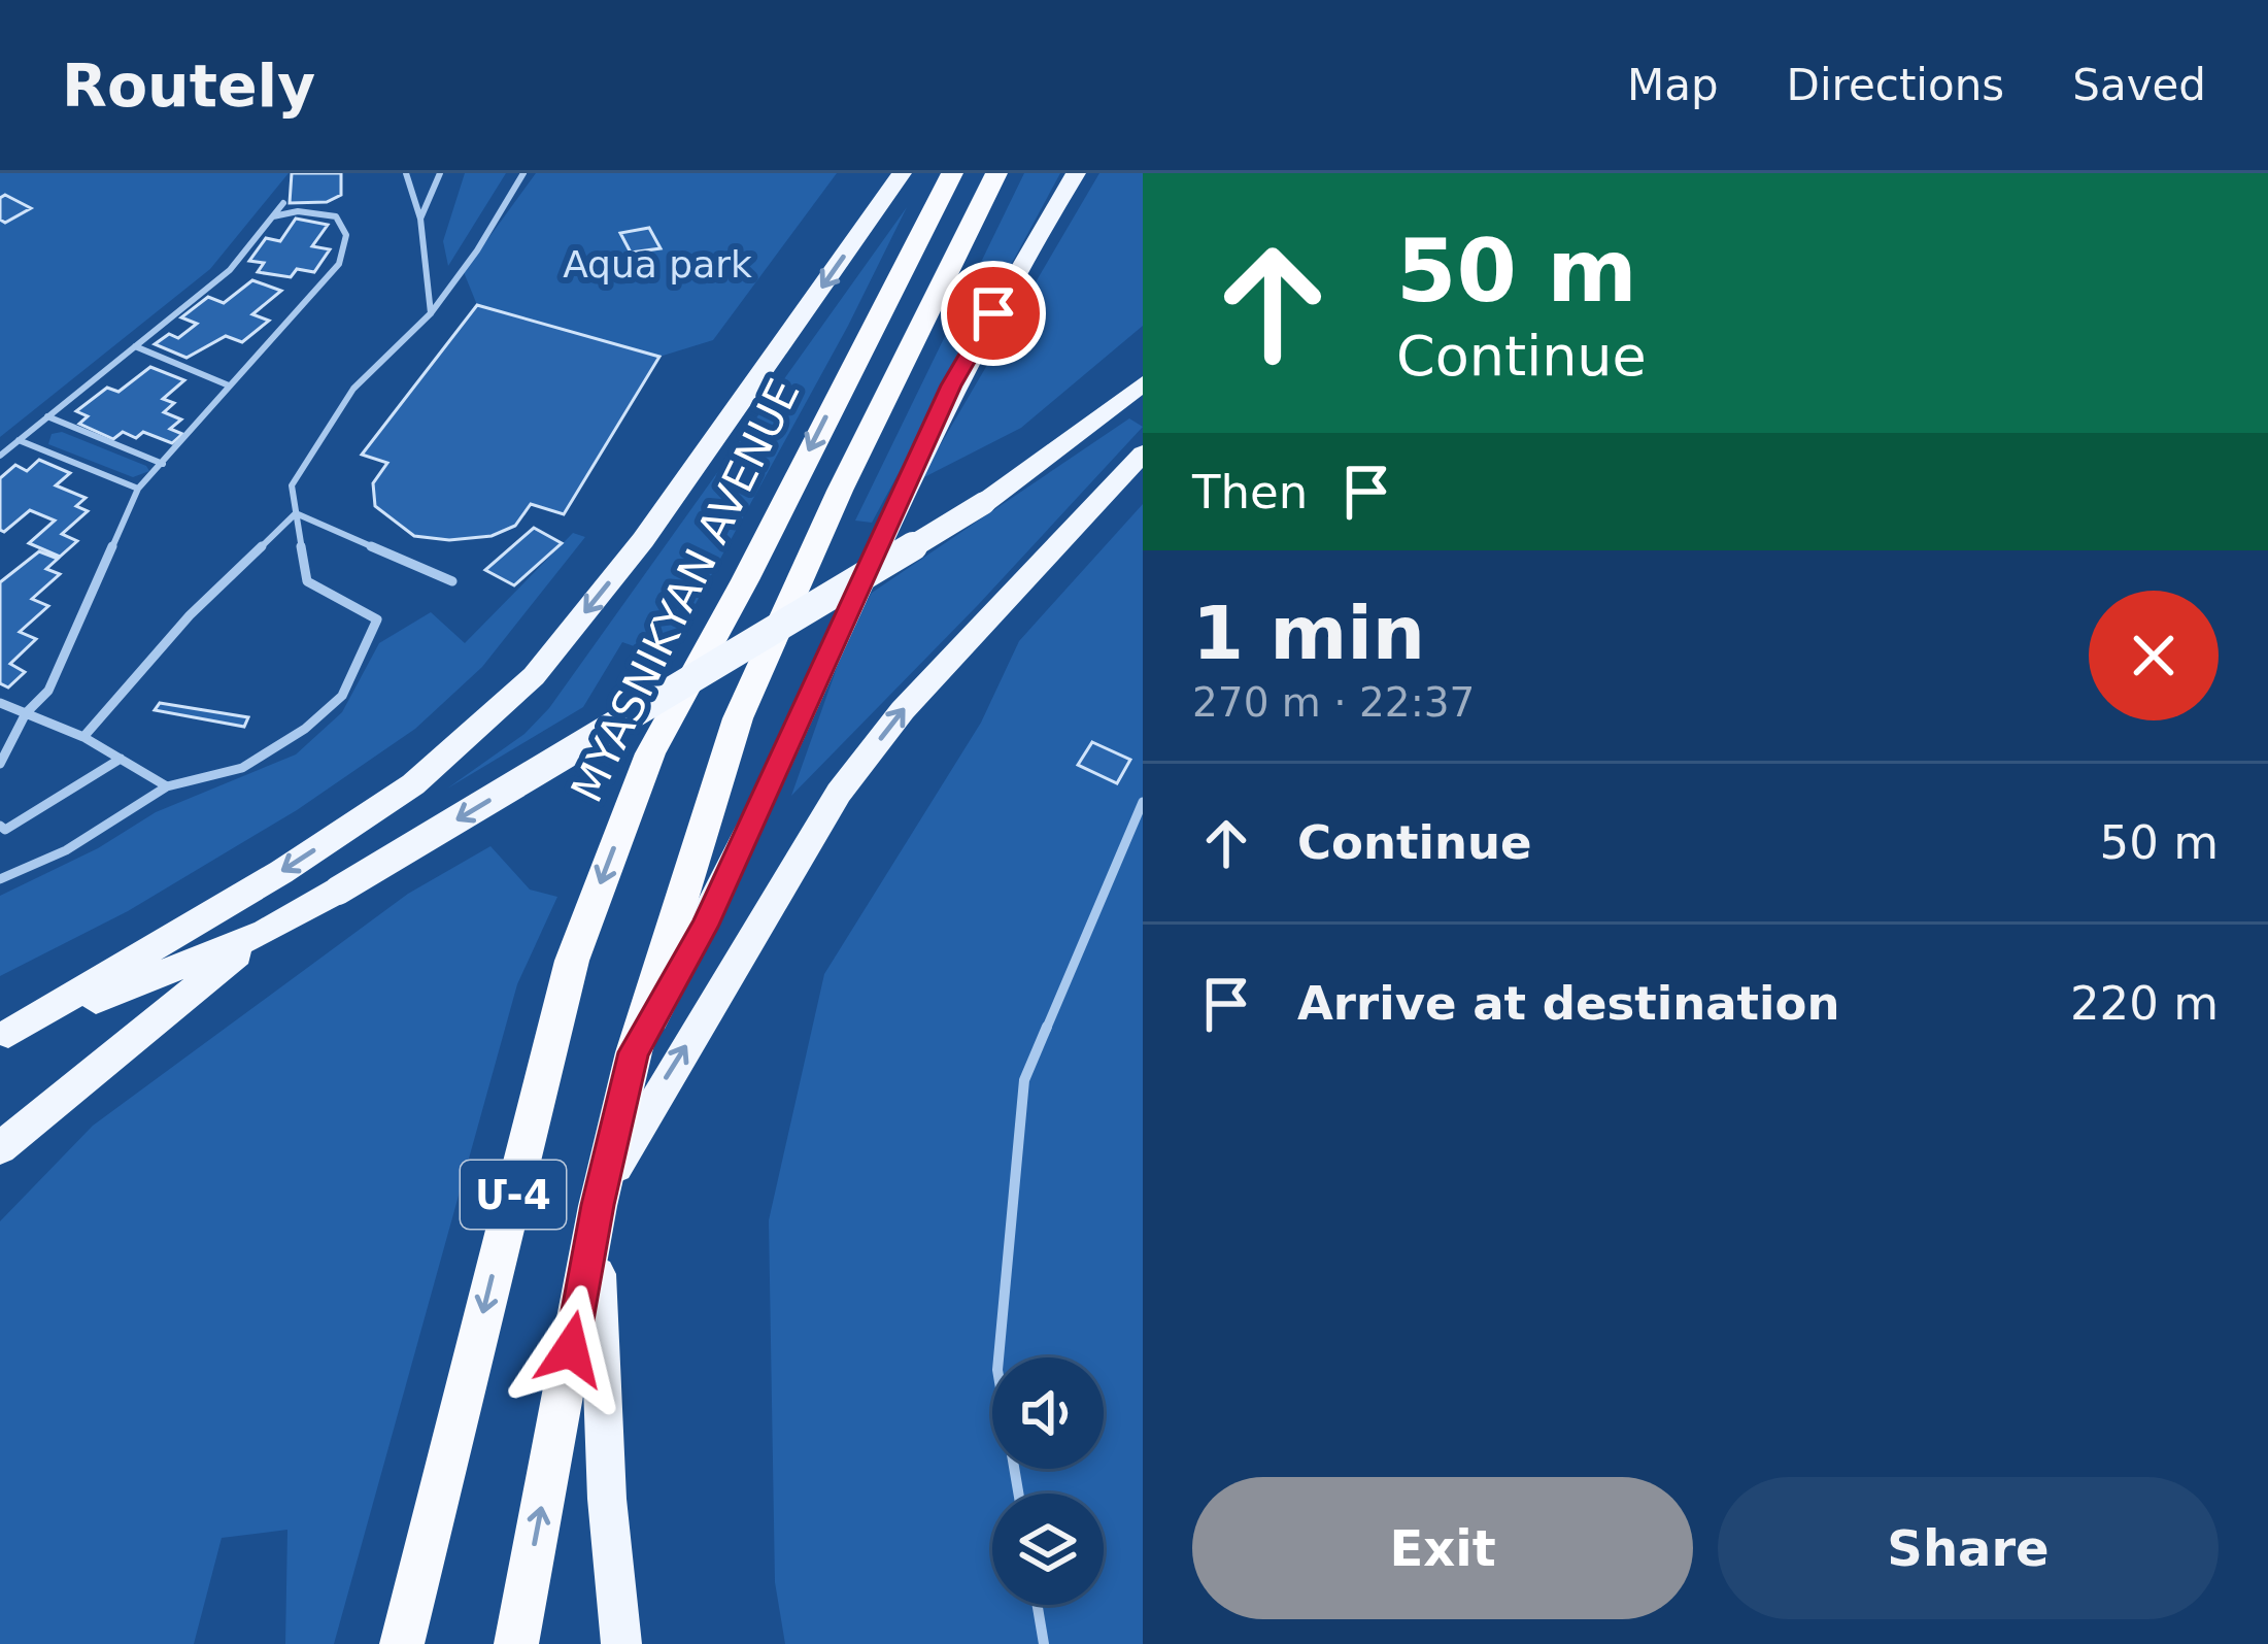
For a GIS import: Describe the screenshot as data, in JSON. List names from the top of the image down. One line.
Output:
{"streets":{"highway":["MYASNIKYAN AVENUE","Մ-4"]},"parks":["Aqua park"],"page":{"header":"Routely","nav":["Map","Directions","Saved"],"turn":["50 m","Continue"],"then":"Then","heading":["1 min","270 m · 22:37"],"list":[{"name":"Continue","value":"50 m"},{"name":"Arrive at destination","value":"220 m"}],"buttons":["Exit","Share"]}}
